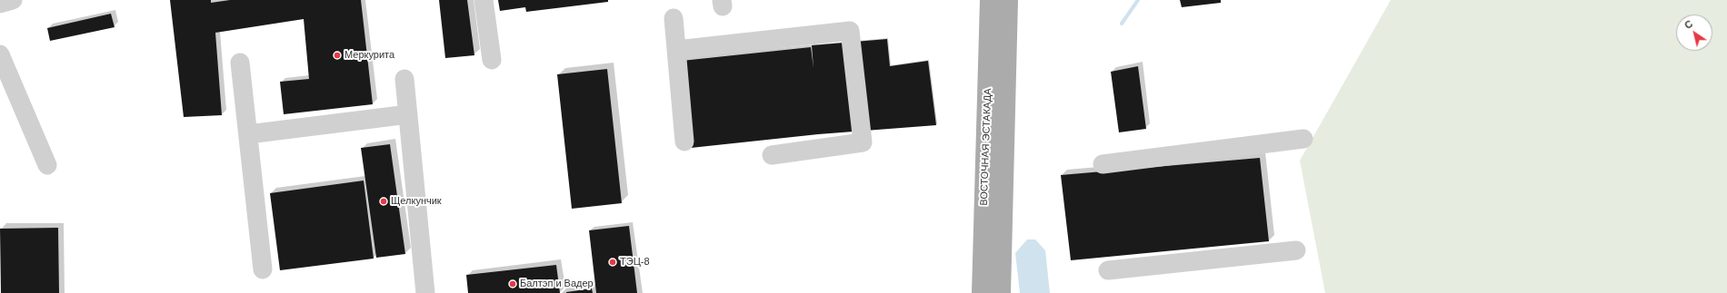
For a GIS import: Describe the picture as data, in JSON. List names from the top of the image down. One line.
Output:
{"streets":{"main road":["ВОСТОЧНАЯ ЭСТАКАДА"]},"places":["Меркурита","Щелкунчик","ТЭЦ-8","Балтэп и Вадер"],"north":"top left"}
